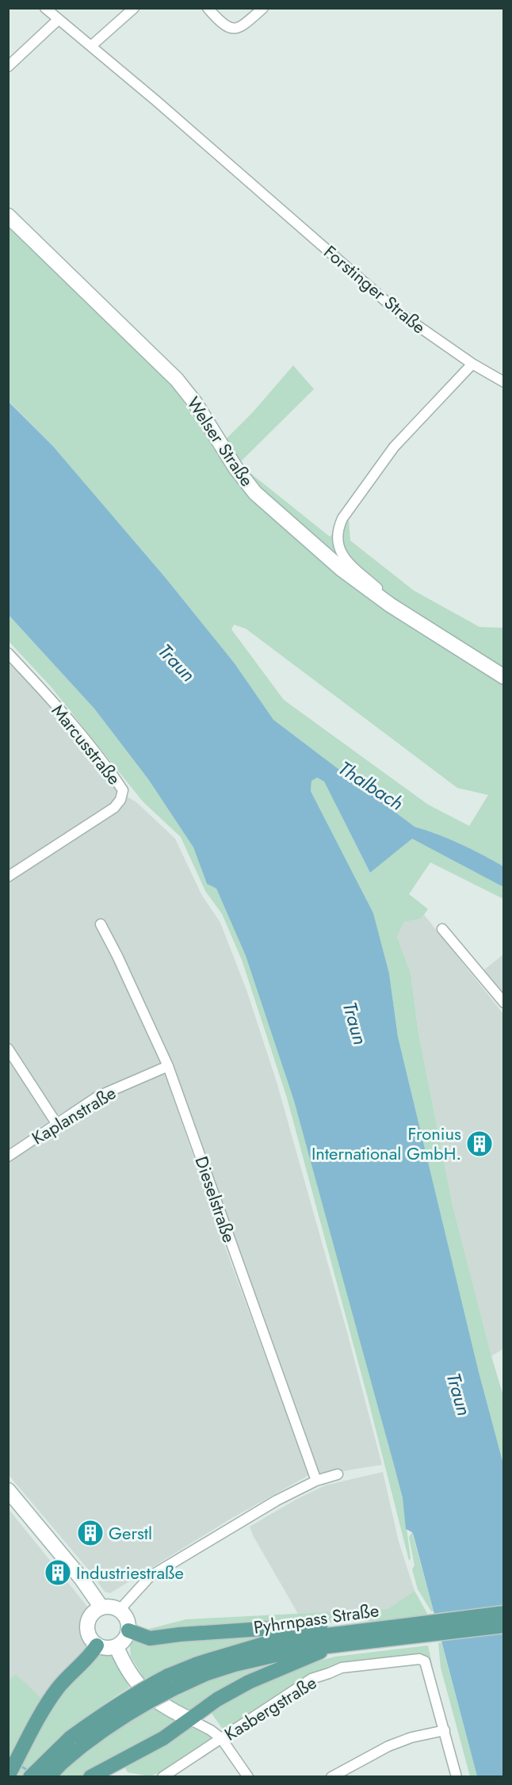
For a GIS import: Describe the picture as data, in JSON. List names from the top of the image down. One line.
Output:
{"streets":{"main road":["Welser Straße","Pyhrnpass Straße"],"street":["Forstinger Straße","Marcusstraße","Kaplanstraße","Dieselstraße","Kasbergstraße"]},"crossings":[["Kaplanstraße","Dieselstraße"]],"water":["Traun","Thalbach"],"places":{"building":["Fronius International GmbH.","Gerstl","Industriestraße"]}}
